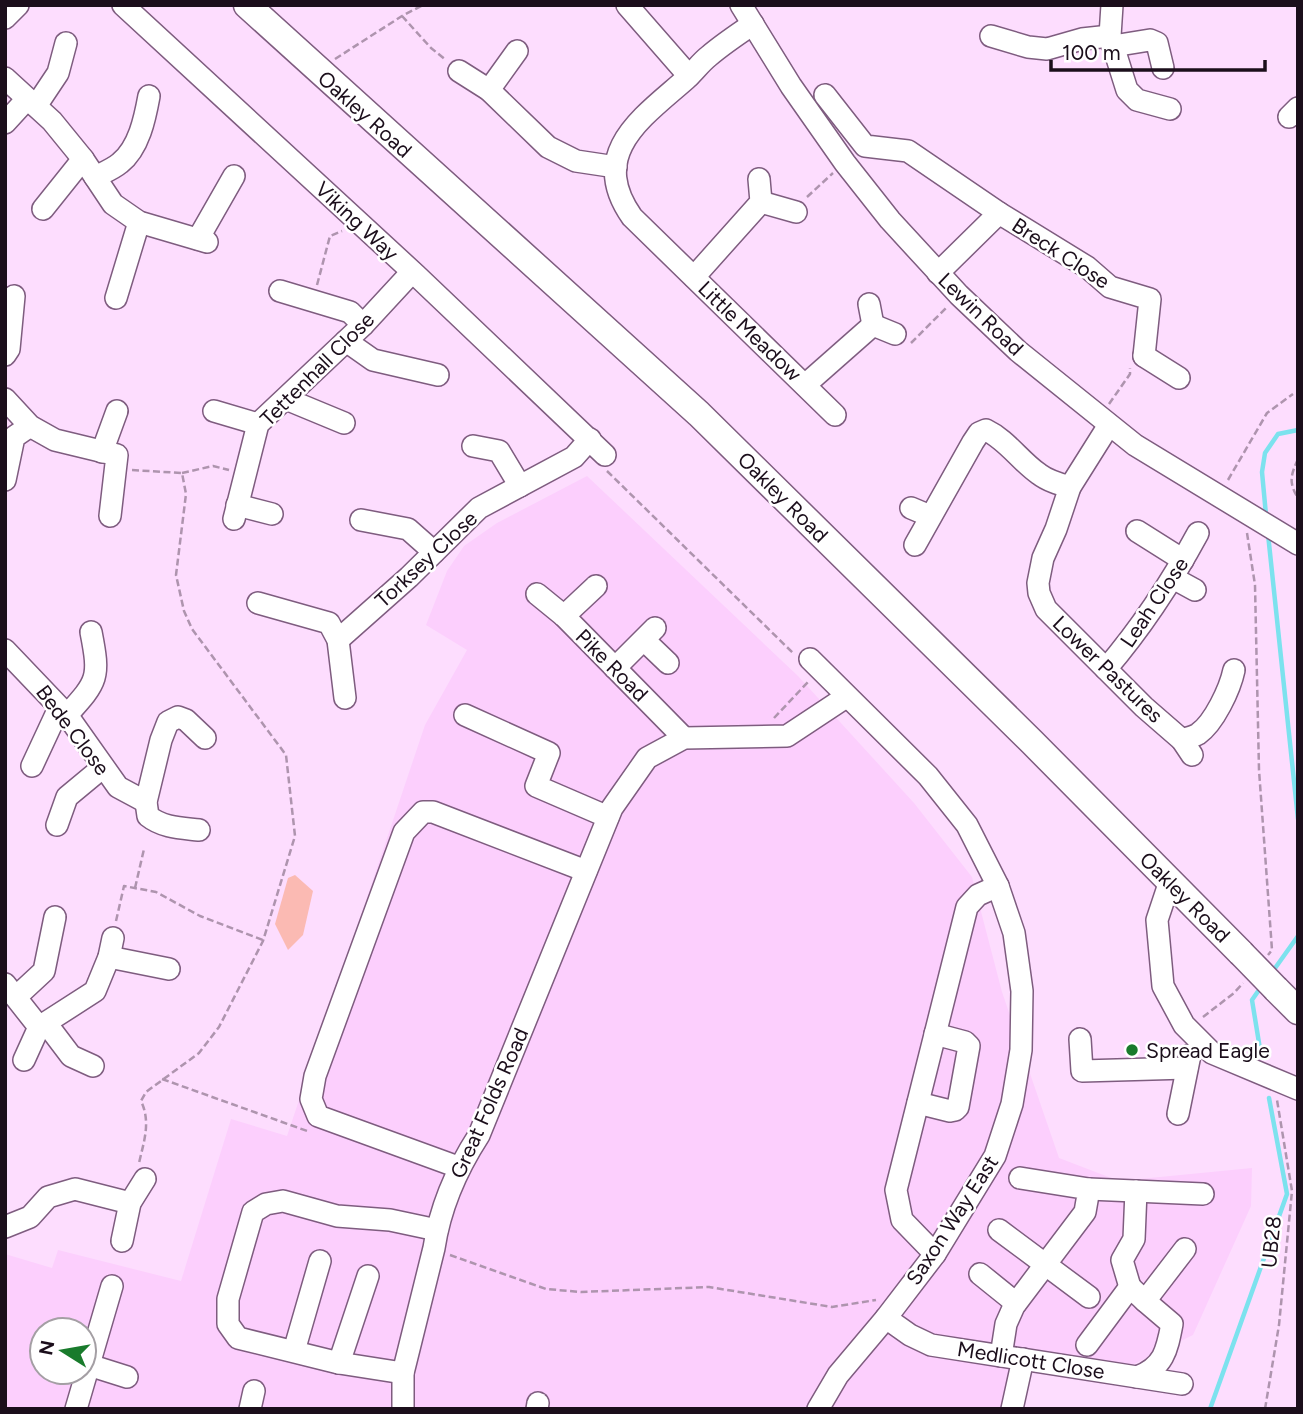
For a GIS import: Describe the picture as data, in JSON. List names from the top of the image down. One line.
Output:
{"streets":{"main road":["Oakley Road"],"street":["Viking Way","Breck Close","Lewin Road","Little Meadow","Tettenhall Close","Torksey Close","Leah Close","Pike Road","Lower Pastures","Bede Close","Great Folds Road","Saxon Way East","Medlicott Close"],"path":["UB28"]},"crossings":[["Viking Way","Tettenhall Close"],["Viking Way","Torksey Close"],["Breck Close","Lewin Road"],["Lewin Road","Lower Pastures"],["Leah Close","Lower Pastures"],["Pike Road","Great Folds Road"],["Saxon Way East","Medlicott Close"]],"places":["Spread Eagle"],"scale_bar":"100 m","north":"left"}
